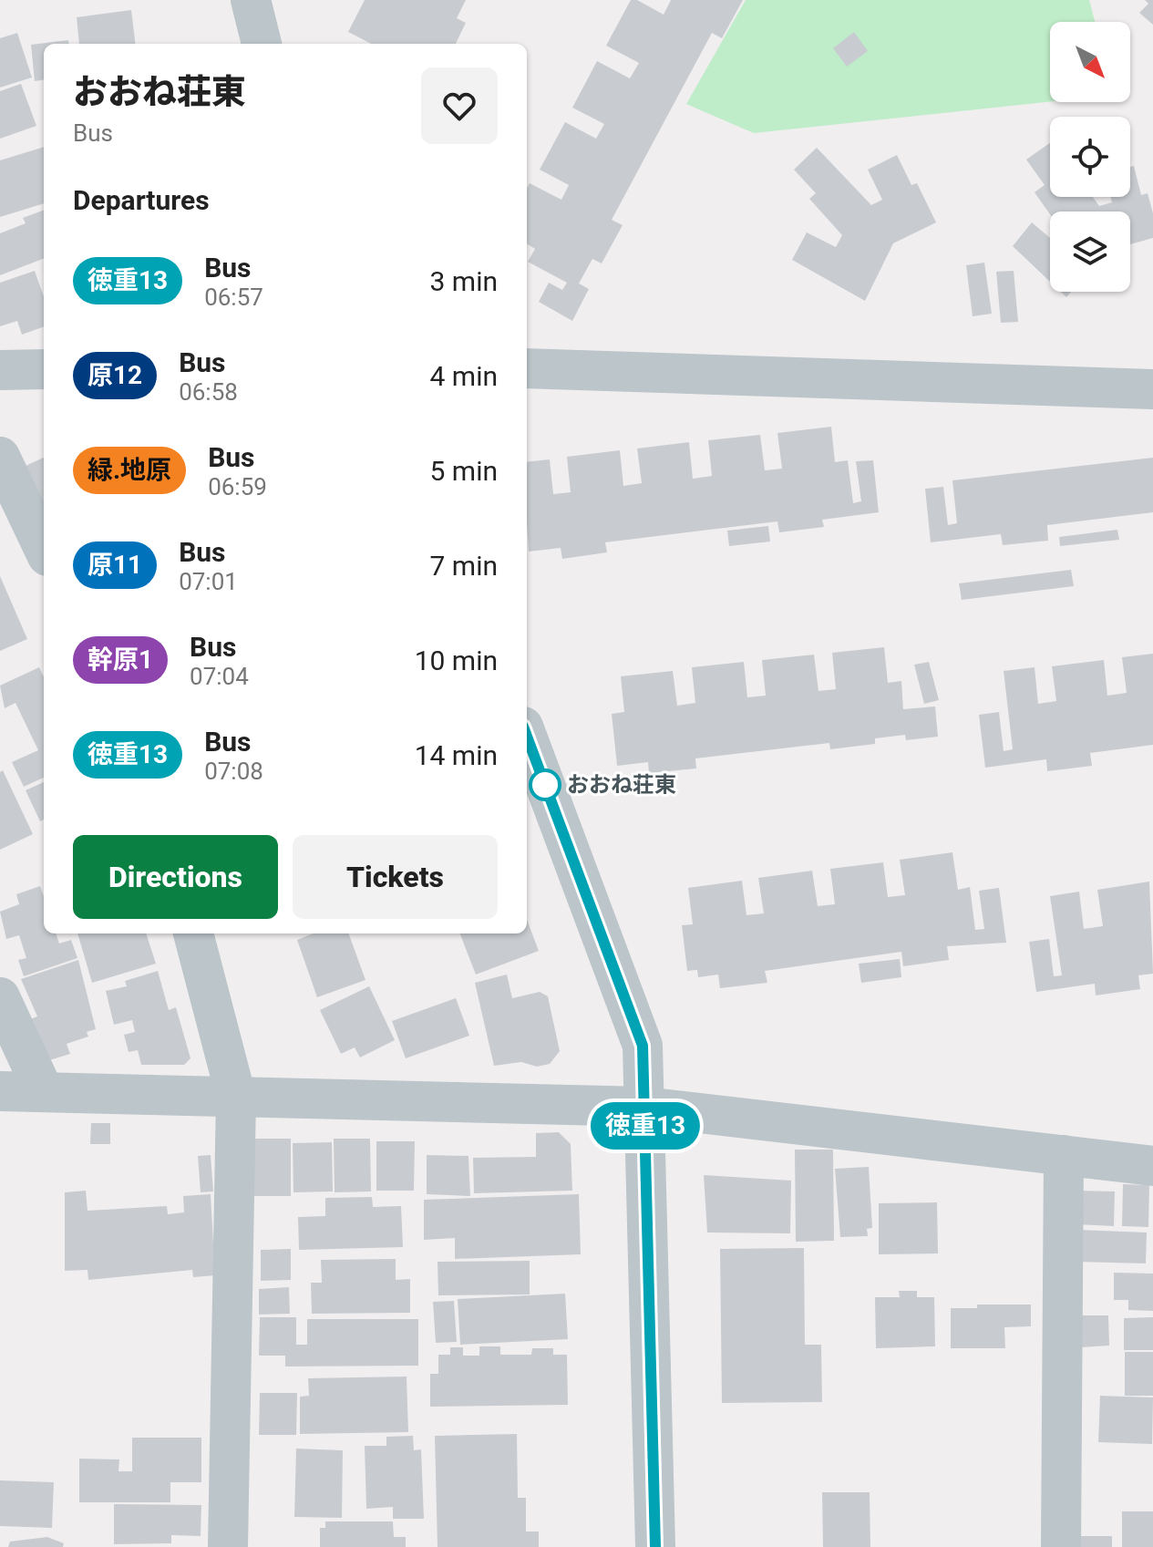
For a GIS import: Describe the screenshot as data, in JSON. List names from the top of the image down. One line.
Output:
{"places":["おおね荘東"],"lines":["bus line 徳重13"],"north":"bottom right","page":{"on_map":"徳重13","heading":[["おおね荘東","Bus"],"Departures"],"list":[{"mark":"徳重13","name":"Bus","note":"06:57","value":"3 min"},{"mark":"原12","name":"Bus","note":"06:58","value":"4 min"},{"mark":"緑.地原","name":"Bus","note":"06:59","value":"5 min"},{"mark":"原11","name":"Bus","note":"07:01","value":"7 min"},{"mark":"幹原1","name":"Bus","note":"07:04","value":"10 min"},{"mark":"徳重13","name":"Bus","note":"07:08","value":"14 min"}],"buttons":["Directions","Tickets"]}}
